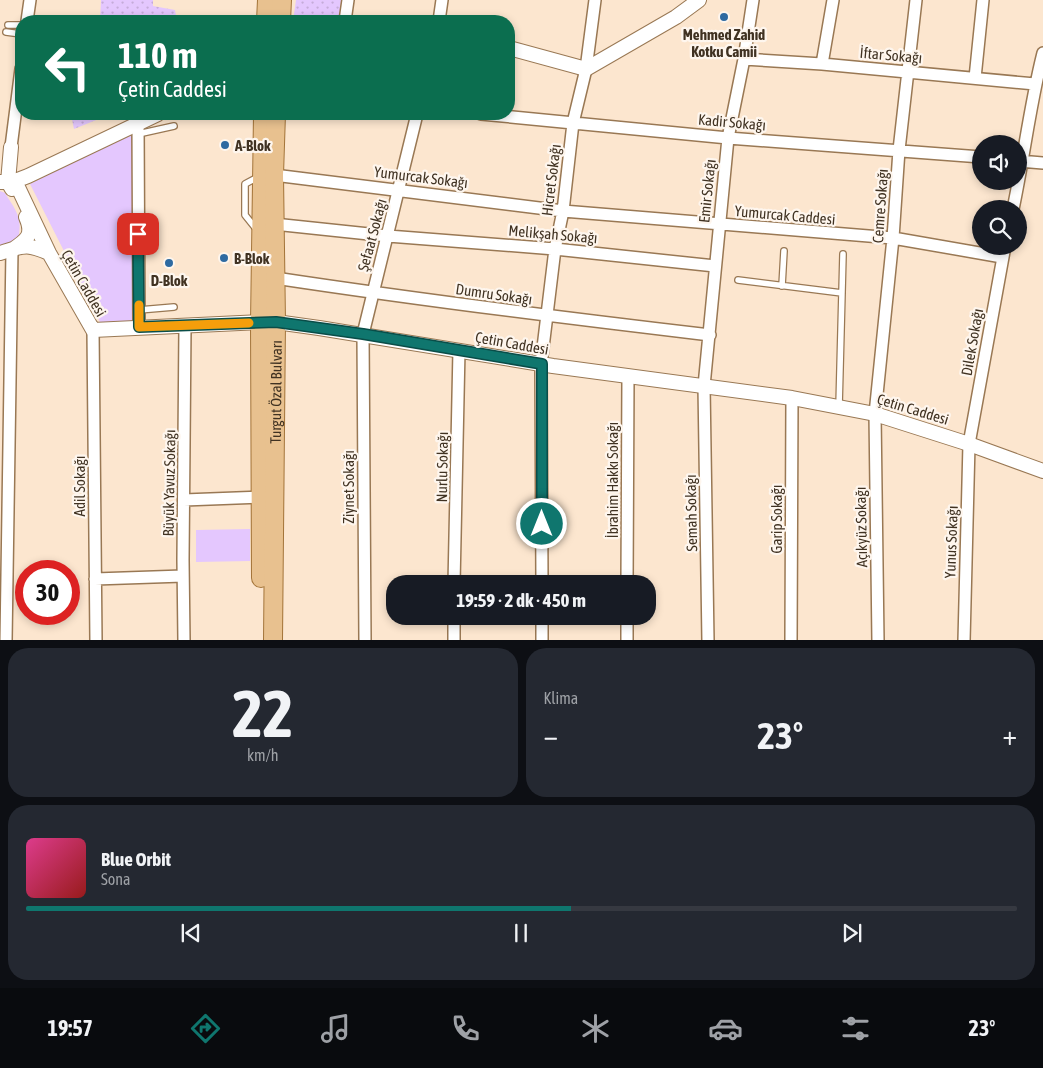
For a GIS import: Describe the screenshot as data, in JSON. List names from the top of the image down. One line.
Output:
{"streets":{"main road":["Turgut Özal Bulvarı"],"street":["İftar Sokağı","Kadir Sokağı","Yumurcak Sokağı","Hicret Sokağı","Emir Sokağı","Cemre Sokağı","Yumurcak Caddesi","Melikşah Sokağı","Şefaat Sokağı","Çetin Caddesi","Dumru Sokağı","Dilek Sokağı","Nurlu Sokağı","İbrahim Hakkı Sokağı","Büyük Yavuz Sokağı","Adil Sokağı","Ziynet Sokağı","Semah Sokağı","Garip Sokağı","Açıkyüz Sokağı","Yunus Sokağı"]},"crossings":[["İftar Sokağı","Emir Sokağı"],["İftar Sokağı","Cemre Sokağı"],["Kadir Sokağı","Hicret Sokağı"],["Kadir Sokağı","Emir Sokağı"],["Kadir Sokağı","Cemre Sokağı"],["Yumurcak Sokağı","Hicret Sokağı"],["Yumurcak Sokağı","Yumurcak Caddesi"],["Yumurcak Sokağı","Şefaat Sokağı"],["Yumurcak Sokağı","Turgut Özal Bulvarı"],["Hicret Sokağı","Yumurcak Caddesi"],["Hicret Sokağı","Melikşah Sokağı"],["Hicret Sokağı","Çetin Caddesi"],["Hicret Sokağı","Dumru Sokağı"],["Emir Sokağı","Yumurcak Caddesi"],["Emir Sokağı","Melikşah Sokağı"],["Emir Sokağı","Çetin Caddesi"],["Emir Sokağı","Dumru Sokağı"],["Emir Sokağı","Semah Sokağı"],["Cemre Sokağı","Yumurcak Caddesi"],["Cemre Sokağı","Çetin Caddesi"],["Cemre Sokağı","Açıkyüz Sokağı"],["Melikşah Sokağı","Şefaat Sokağı"],["Şefaat Sokağı","Çetin Caddesi"],["Şefaat Sokağı","Dumru Sokağı"],["Şefaat Sokağı","Ziynet Sokağı"],["Çetin Caddesi","Dilek Sokağı"],["Çetin Caddesi","Turgut Özal Bulvarı"],["Çetin Caddesi","Nurlu Sokağı"],["Çetin Caddesi","İbrahim Hakkı Sokağı"],["Çetin Caddesi","Büyük Yavuz Sokağı"],["Çetin Caddesi","Adil Sokağı"],["Çetin Caddesi","Ziynet Sokağı"],["Çetin Caddesi","Semah Sokağı"],["Çetin Caddesi","Garip Sokağı"],["Çetin Caddesi","Açıkyüz Sokağı"],["Çetin Caddesi","Yunus Sokağı"],["Dumru Sokağı","Turgut Özal Bulvarı"],["Dilek Sokağı","Yunus Sokağı"]],"places":["Mehmed Zahid Kotku Camii","A-Blok","B-Blok","D-Blok"],"page":{"turn":["110 m","Çetin Caddesi"],"limit":"30","trip":"19:59 · 2 dk · 450 m","tile":[["22","km/h"],"Klima"],"heat":["−","23°","+"],"song":["Blue Orbit","Sona"],"tabs":["19:57","23°"]}}
